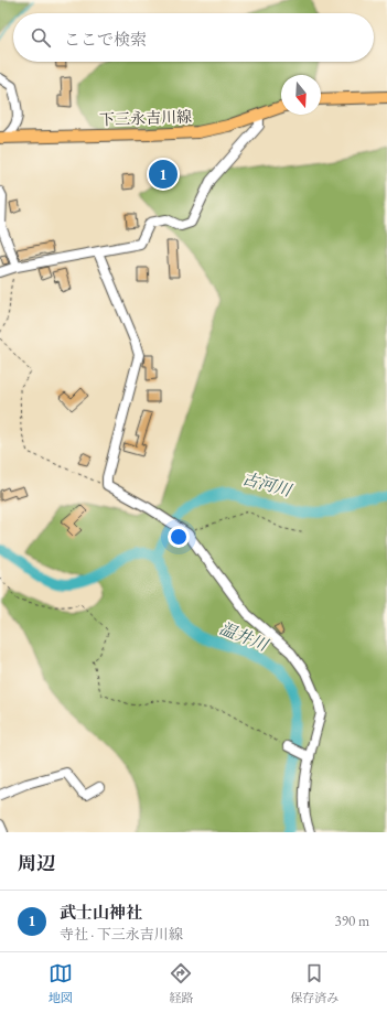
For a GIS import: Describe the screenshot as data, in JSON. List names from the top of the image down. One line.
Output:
{"streets":{"main road":["下三永吉川線"]},"water":["古河川","温井川"],"north":"bottom","page":{"search":"ここで検索","pins":"1","heading":"周辺","list":[{"mark":"1","name":"武士山神社","note":"寺社 · 下三永吉川線","value":"390 m"}],"nav":["地図","経路","保存済み"]}}
